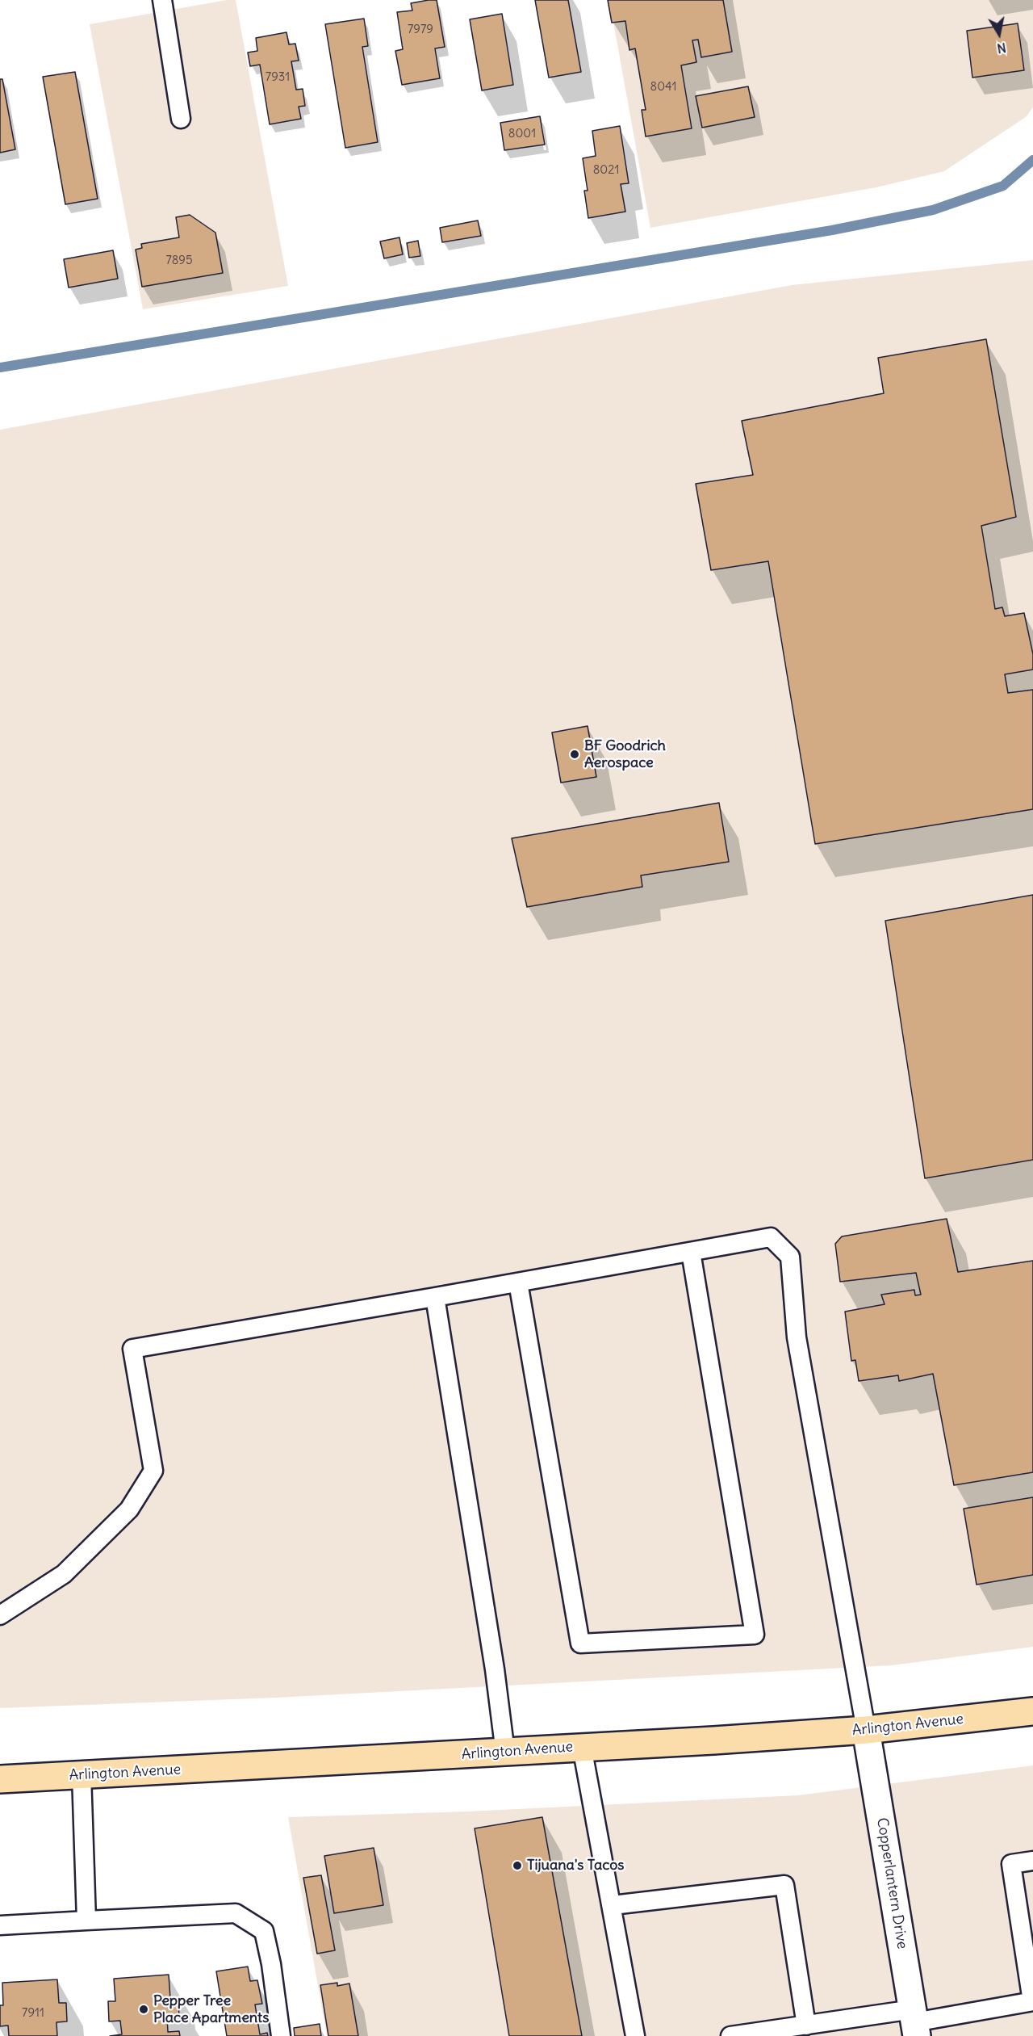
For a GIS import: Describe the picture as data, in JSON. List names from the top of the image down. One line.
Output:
{"streets":{"main road":["Arlington Avenue"],"street":["Copperlantern Drive"]},"crossings":[["Arlington Avenue","Copperlantern Drive"]],"places":["BF Goodrich Aerospace","Tijuana's Tacos","Pepper Tree Place Apartments"],"house_numbers":["7979","7931","8041","8001","8021","7895","7911"],"north":"bottom"}
